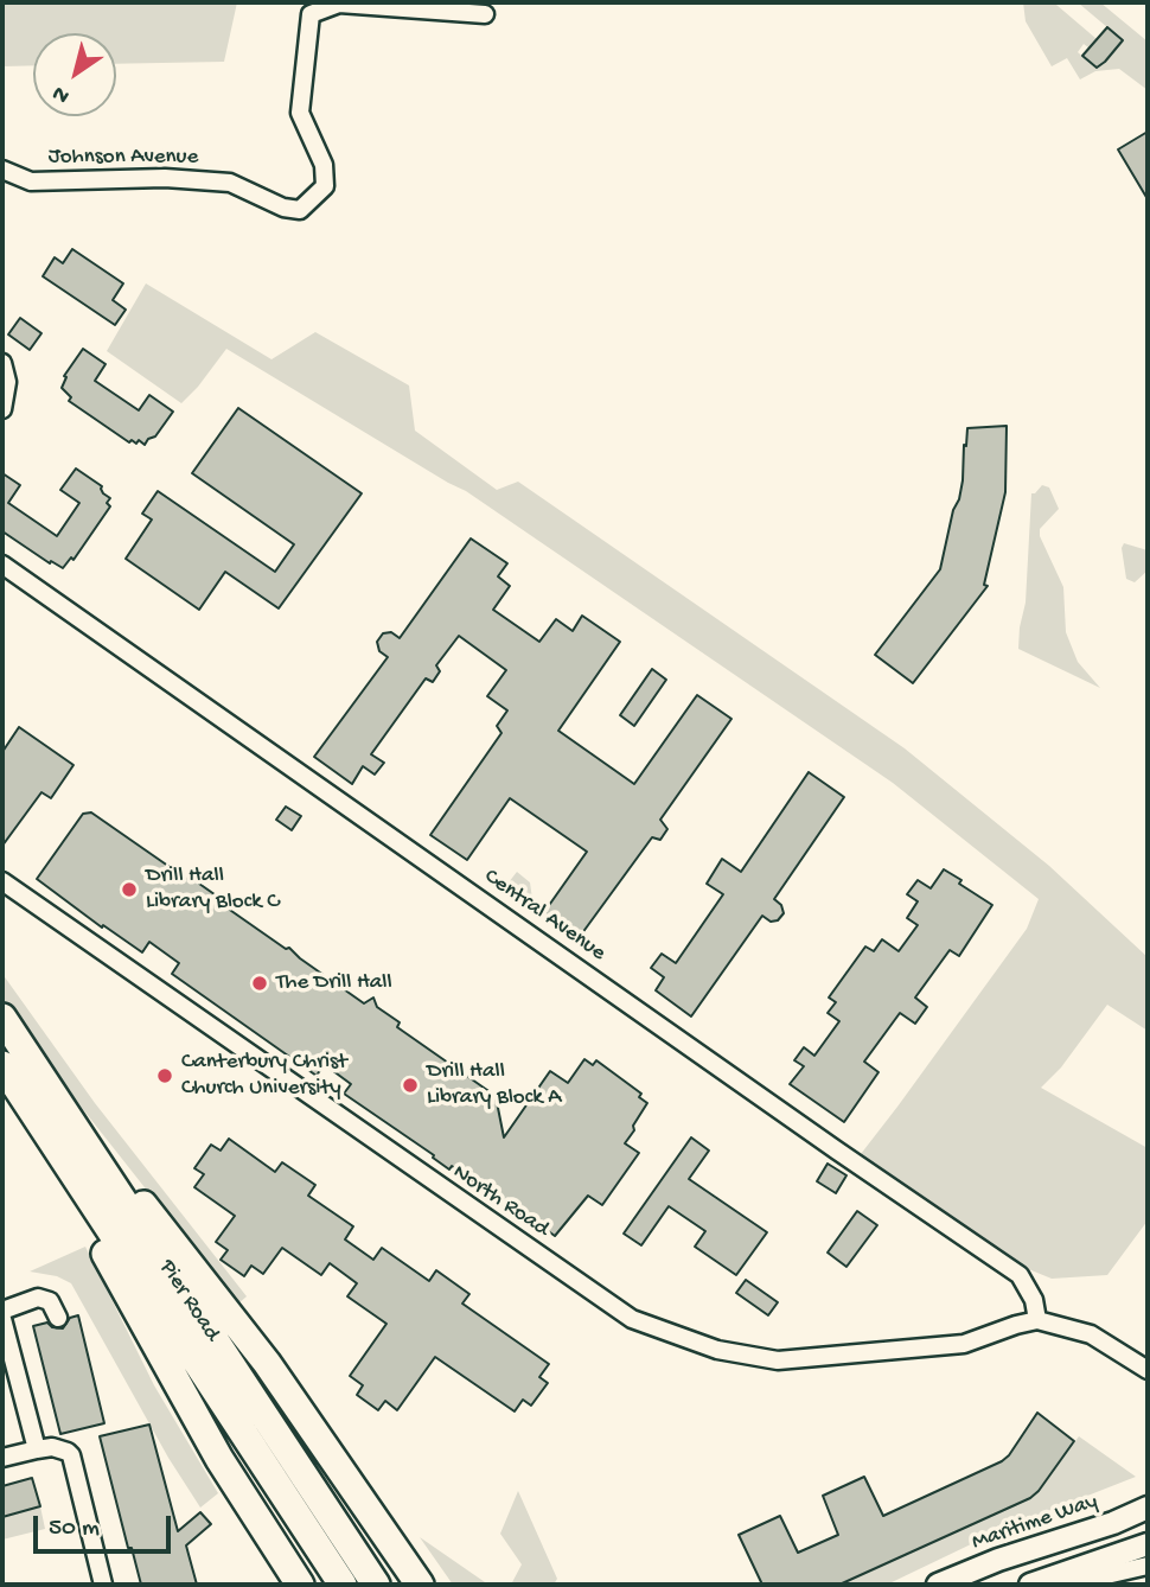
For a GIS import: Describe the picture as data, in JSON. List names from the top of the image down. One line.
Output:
{"streets":{"main road":["Pier Road"],"street":["Johnson Avenue","Central Avenue","North Road","Maritime Way"]},"crossings":[["Central Avenue","North Road"]],"places":["Drill Hall Library Block C","The Drill Hall","Canterbury Christ Church University","Drill Hall Library Block A"],"scale_bar":"50 m","north":"bottom left"}
